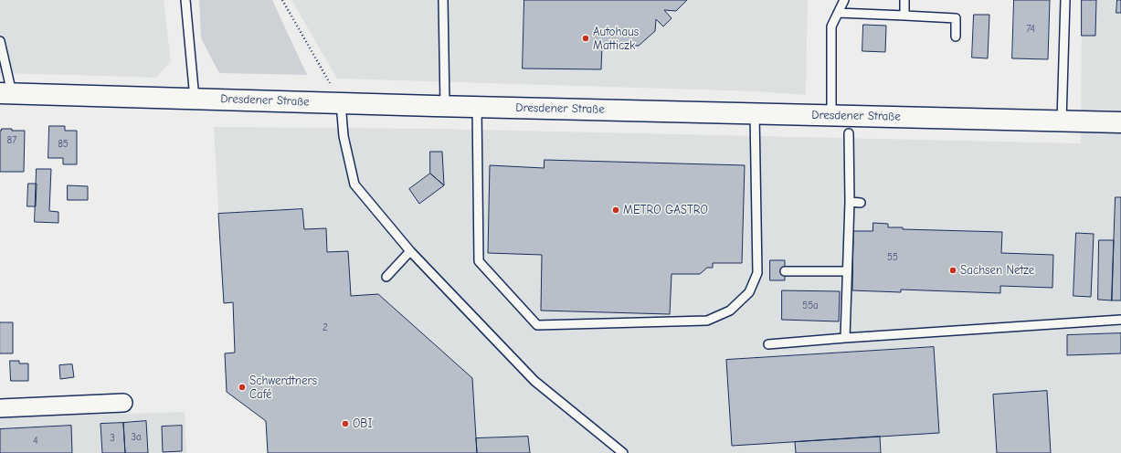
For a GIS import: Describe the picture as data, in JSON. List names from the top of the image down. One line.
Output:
{"streets":{"main road":["Dresdener Straße"]},"places":["Autohaus Matticzk","METRO GASTRO","Sachsen Netze","Schwerdtners Café","OBI"],"house_numbers":["74","87","85","55","55a","2","3a","3","4"]}
